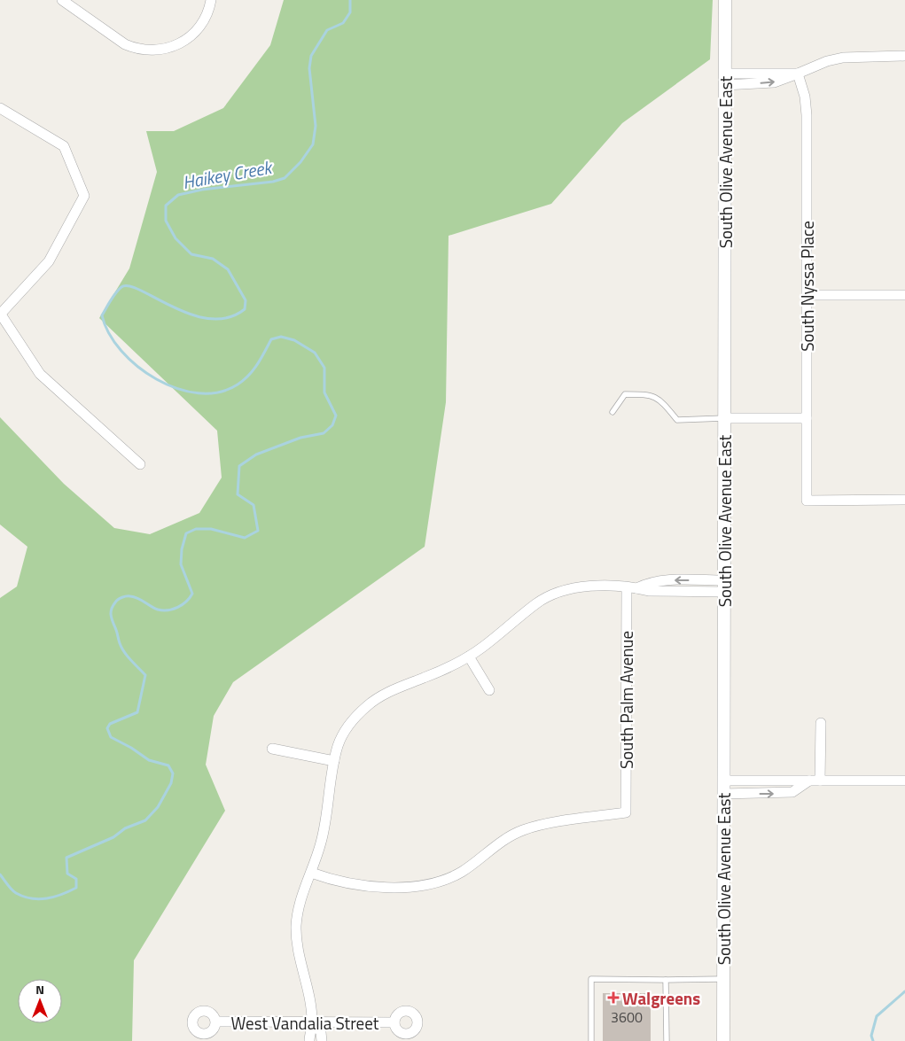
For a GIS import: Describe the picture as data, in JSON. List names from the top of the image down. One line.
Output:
{"streets":{"street":["South Olive Avenue East","South Nyssa Place","South Palm Avenue","West Vandalia Street"]},"water":["Haikey Creek"],"places":{"health":["Walgreens"]},"house_numbers":["3600"],"north":"top"}
